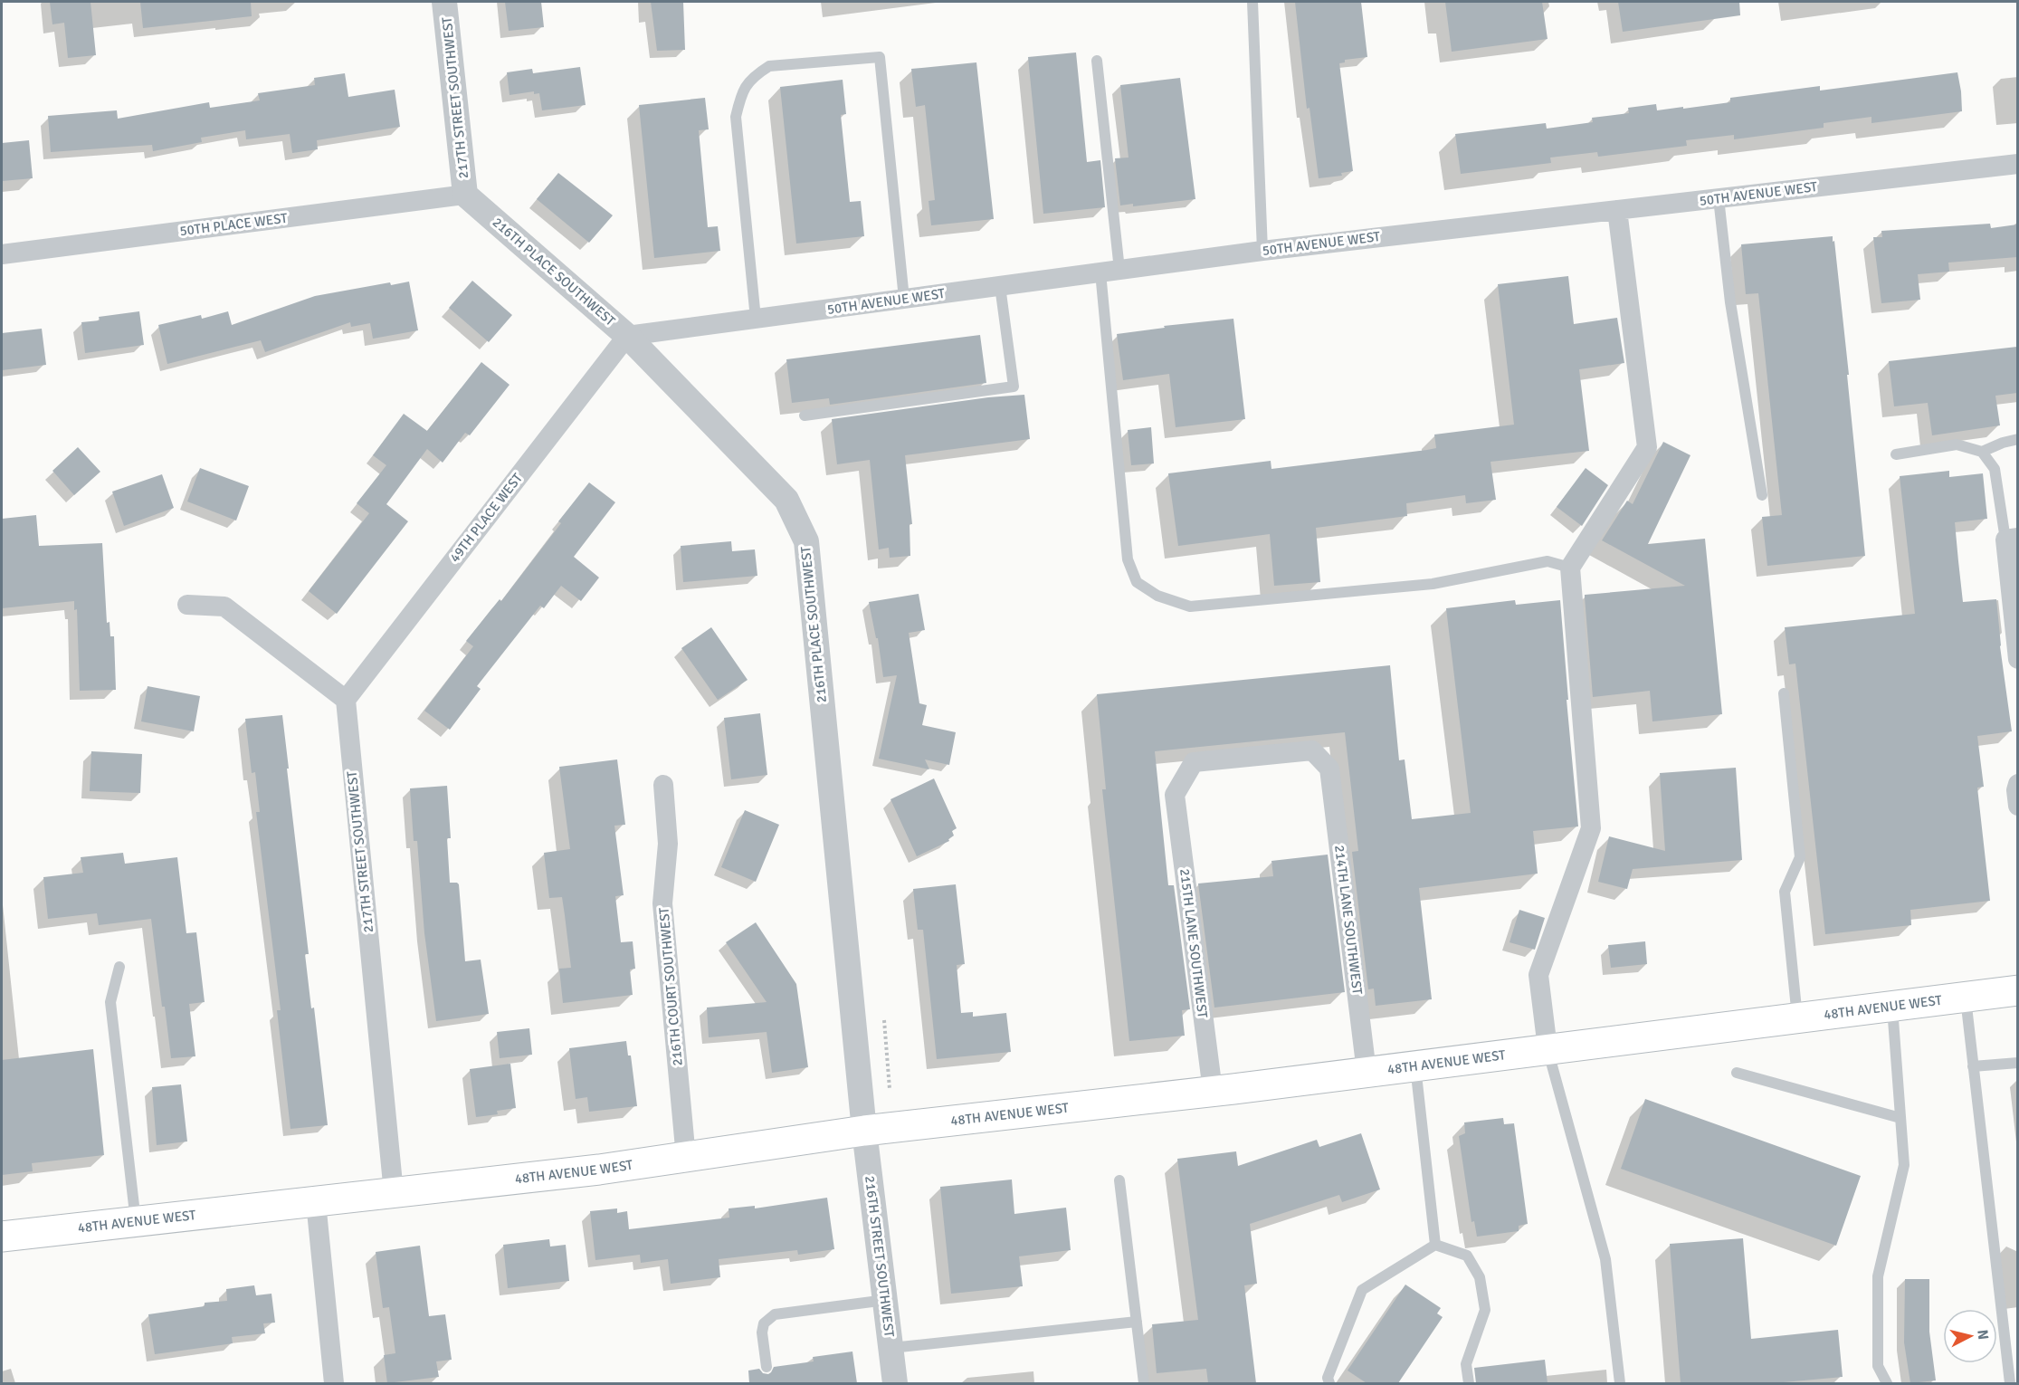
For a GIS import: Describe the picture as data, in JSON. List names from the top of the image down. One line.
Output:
{"streets":{"main road":["48TH AVENUE WEST"],"street":["217TH STREET SOUTHWEST","50TH AVENUE WEST","50TH PLACE WEST","216TH PLACE SOUTHWEST","49TH PLACE WEST","214TH LANE SOUTHWEST","215TH LANE SOUTHWEST","216TH COURT SOUTHWEST","216TH STREET SOUTHWEST"]},"crossings":[["217TH STREET SOUTHWEST","50TH PLACE WEST"],["217TH STREET SOUTHWEST","216TH PLACE SOUTHWEST"],["217TH STREET SOUTHWEST","49TH PLACE WEST"],["217TH STREET SOUTHWEST","48TH AVENUE WEST"],["50TH AVENUE WEST","216TH PLACE SOUTHWEST"],["50TH AVENUE WEST","49TH PLACE WEST"],["50TH PLACE WEST","216TH PLACE SOUTHWEST"],["216TH PLACE SOUTHWEST","49TH PLACE WEST"],["216TH PLACE SOUTHWEST","48TH AVENUE WEST"],["216TH PLACE SOUTHWEST","216TH STREET SOUTHWEST"],["214TH LANE SOUTHWEST","215TH LANE SOUTHWEST"],["214TH LANE SOUTHWEST","48TH AVENUE WEST"],["215TH LANE SOUTHWEST","48TH AVENUE WEST"],["216TH COURT SOUTHWEST","48TH AVENUE WEST"],["48TH AVENUE WEST","216TH STREET SOUTHWEST"]],"north":"right"}
